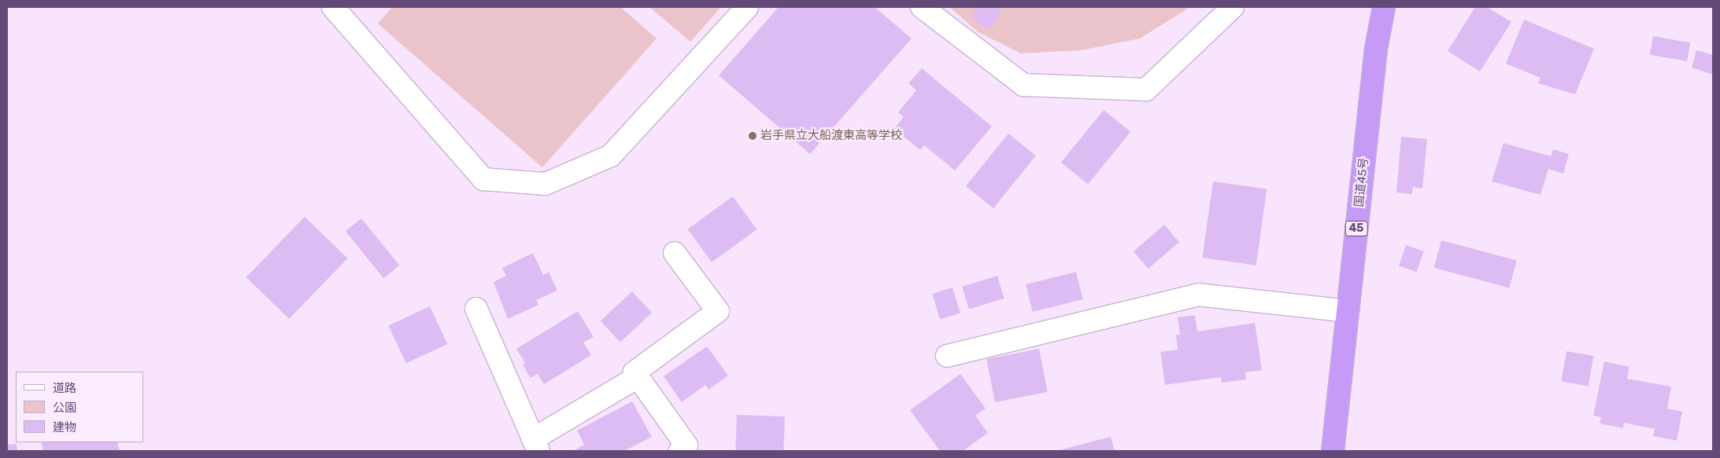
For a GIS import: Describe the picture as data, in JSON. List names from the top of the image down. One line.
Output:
{"streets":{"highway":["国道45号","45"]},"places":["岩手県立大船渡東高等学校"],"legend":["道路","公園","建物"]}
